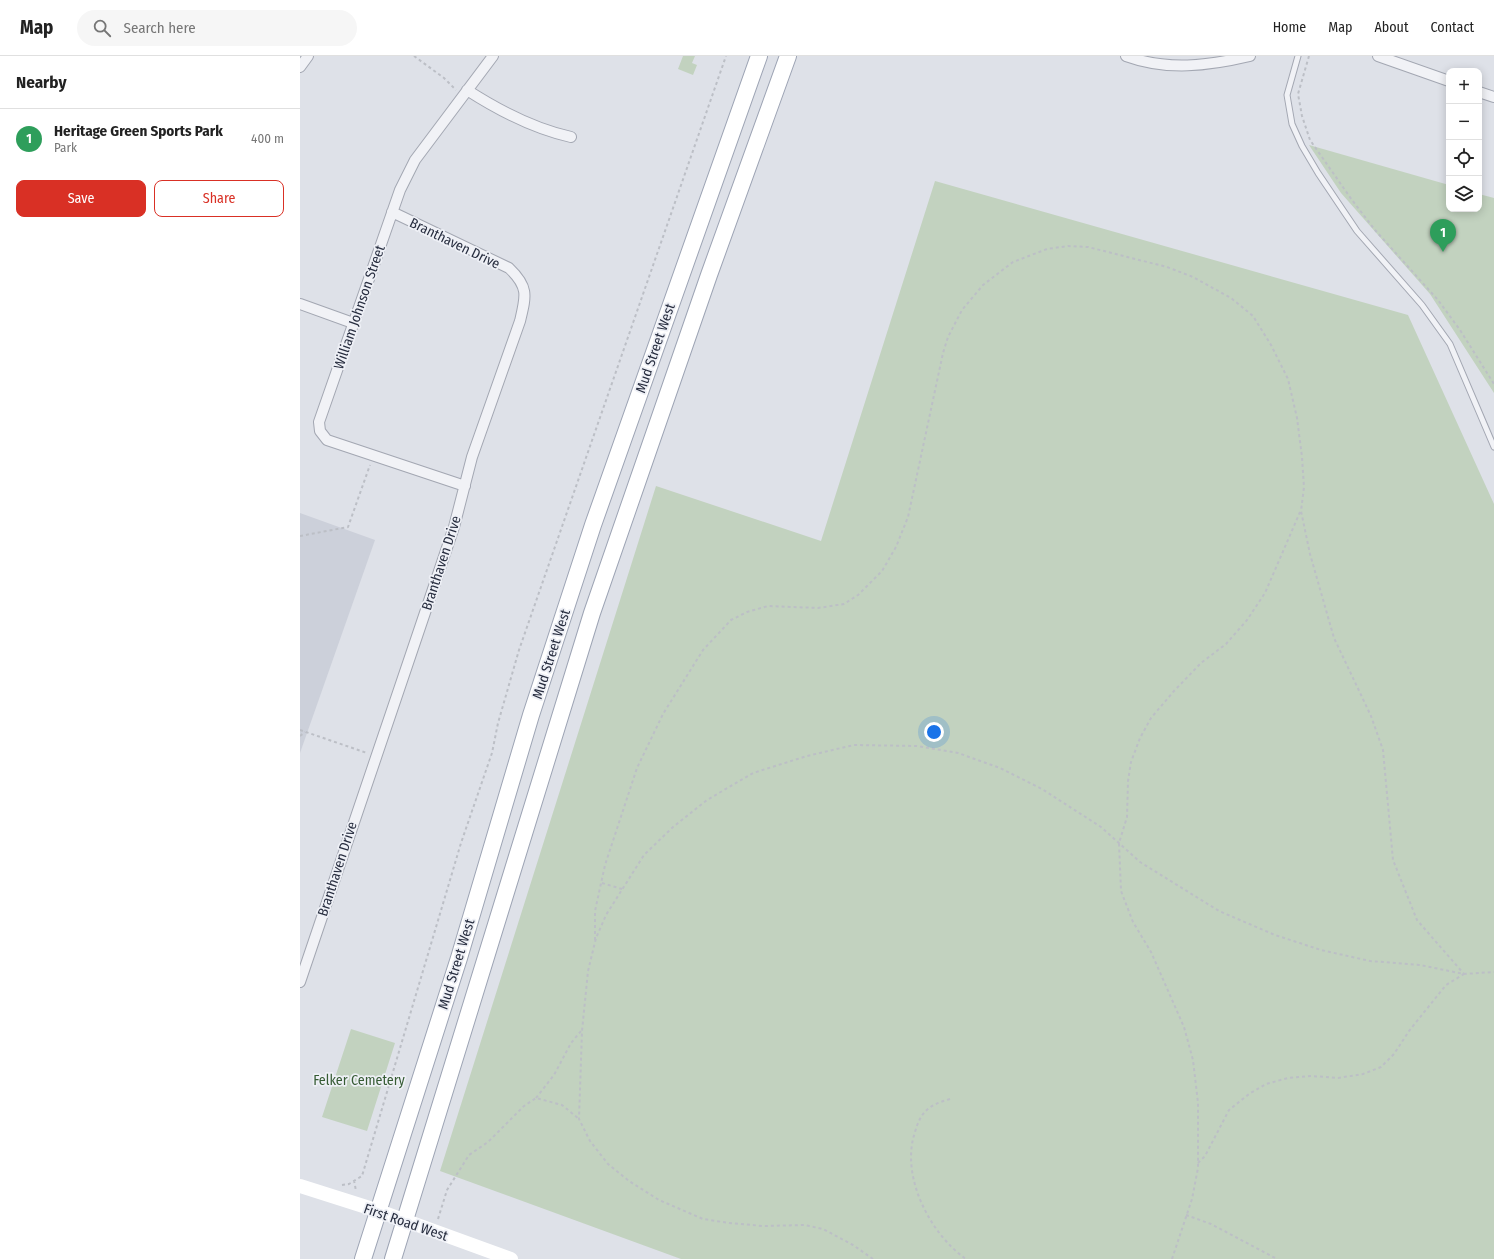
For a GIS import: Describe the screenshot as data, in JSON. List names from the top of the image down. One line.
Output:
{"streets":{"main road":["Mud Street West"],"street":["Branthaven Drive","William Johnson Street","First Road West"]},"crossings":[["Branthaven Drive","William Johnson Street"],["Mud Street West","First Road West"]],"parks":["Felker Cemetery"],"page":{"header":"Map","search":"Search here","nav":["Home","Map","About","Contact"],"heading":"Nearby","map_buttons":["+","−"],"list":[{"mark":"1","name":"Heritage Green Sports Park","note":"Park","value":"400 m"}],"buttons":["Save","Share"],"pins":"1"}}
